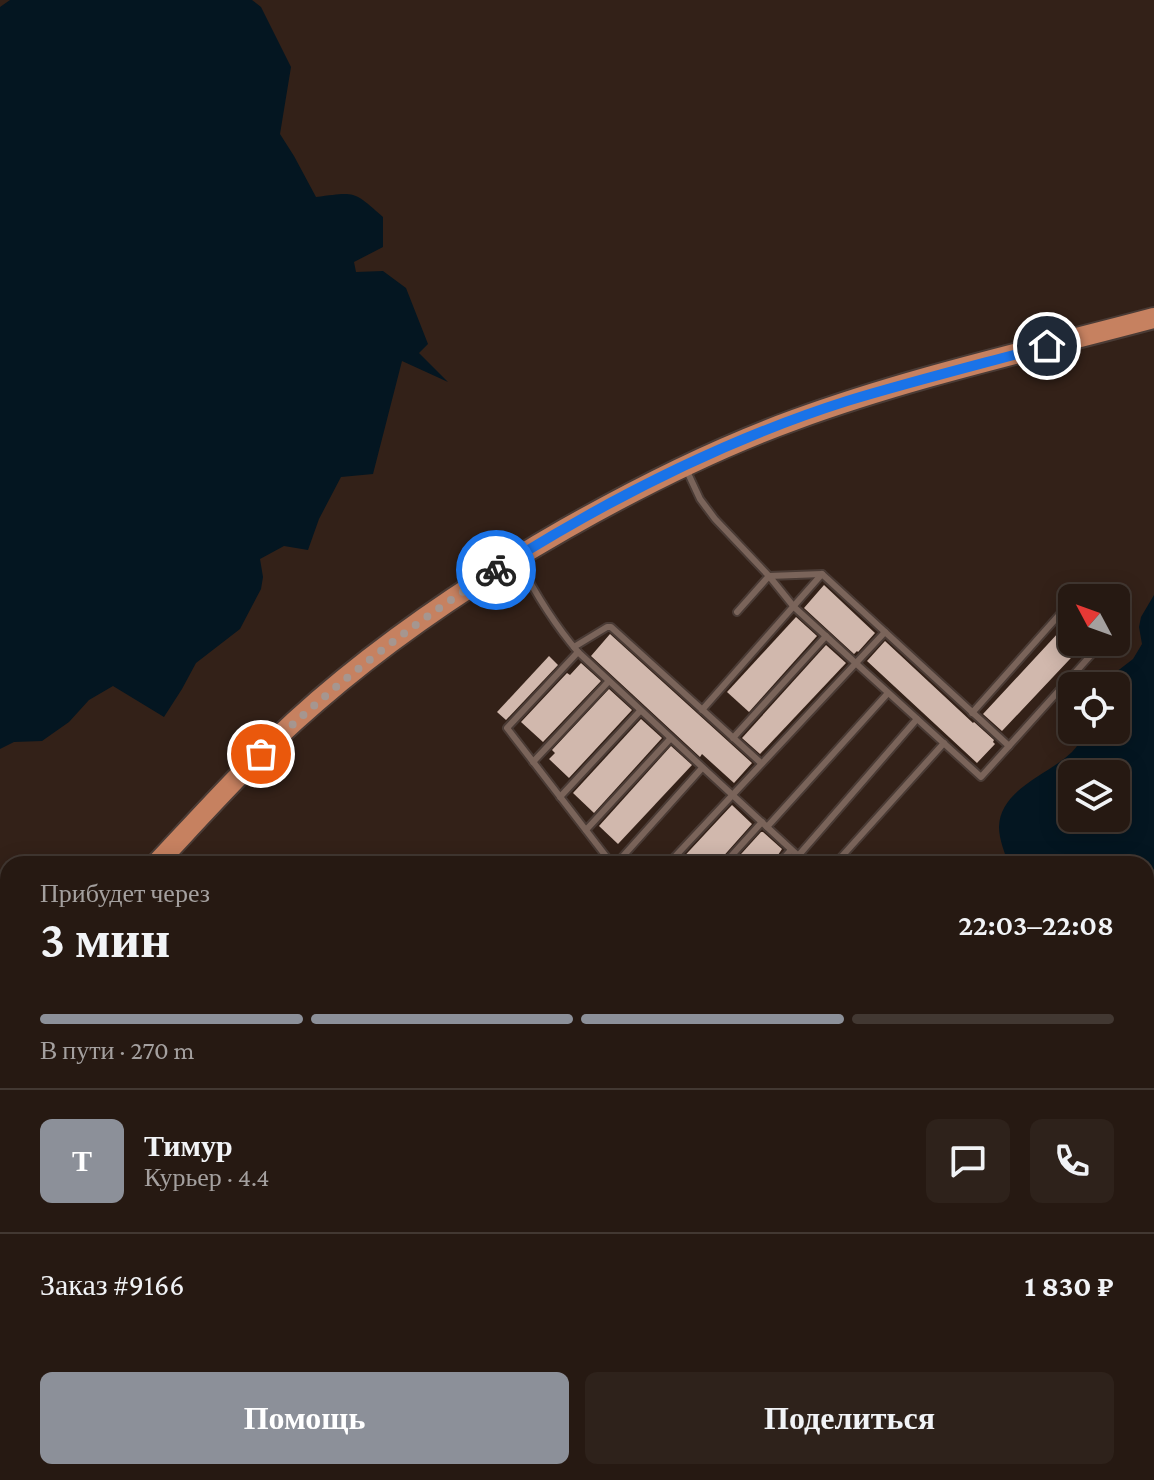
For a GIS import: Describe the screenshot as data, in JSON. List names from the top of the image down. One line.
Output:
{"north":"top left","page":{"heading":["3 мин","Прибудет через","22:03–22:08"],"panel":["Тимур","Курьер · 4.4","Заказ #9166","1 830 ₽"],"bar":"В пути · 270 m","round":"Т","buttons":["Помощь","Поделиться"]}}
